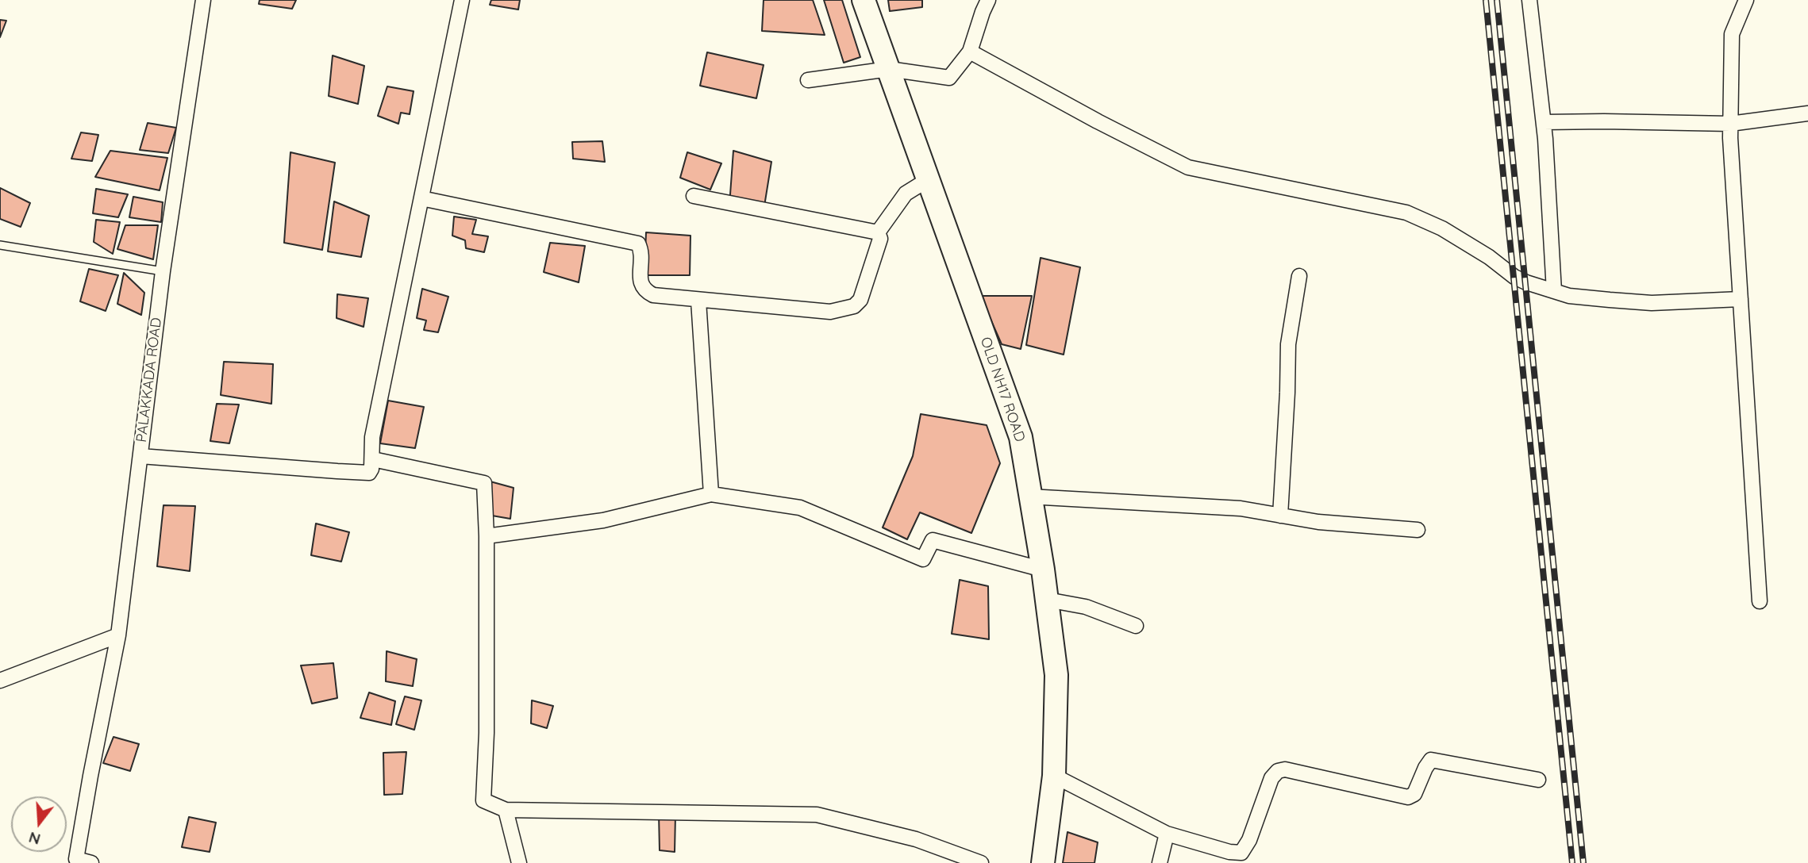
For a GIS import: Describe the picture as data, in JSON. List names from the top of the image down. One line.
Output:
{"streets":{"main road":["OLD NH17 ROAD"],"street":["PALAKKADA ROAD"]},"north":"bottom"}
